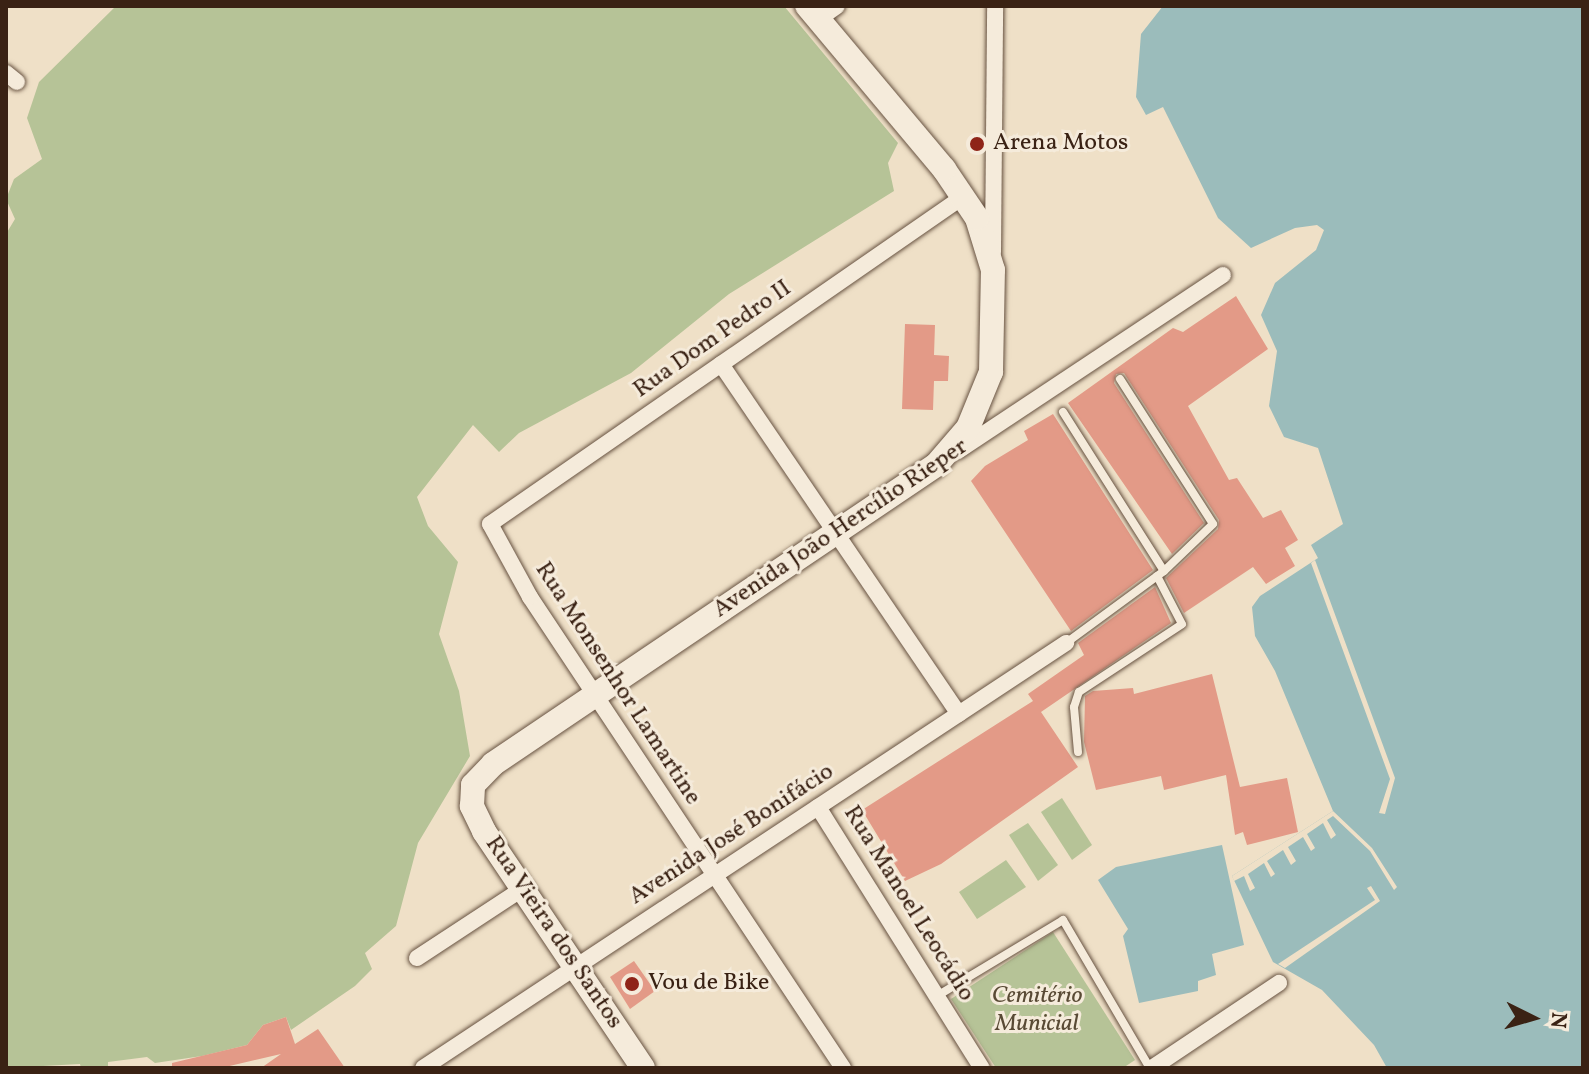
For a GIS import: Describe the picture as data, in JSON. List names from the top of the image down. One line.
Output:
{"streets":{"main road":["Avenida João Hercílio Rieper","Rua Vieira dos Santos"],"street":["Rua Dom Pedro II","Rua Monsenhor Lamartine","Avenida José Bonifácio","Rua Manoel Leocádio"]},"crossings":[["Rua Dom Pedro II","Rua Monsenhor Lamartine"],["Avenida João Hercílio Rieper","Rua Monsenhor Lamartine"],["Avenida João Hercílio Rieper","Rua Vieira dos Santos"],["Rua Monsenhor Lamartine","Avenida José Bonifácio"],["Avenida José Bonifácio","Rua Manoel Leocádio"],["Avenida José Bonifácio","Rua Vieira dos Santos"]],"parks":["Cemitério Municial"],"places":["Arena Motos","Vou de Bike"],"north":"right"}
